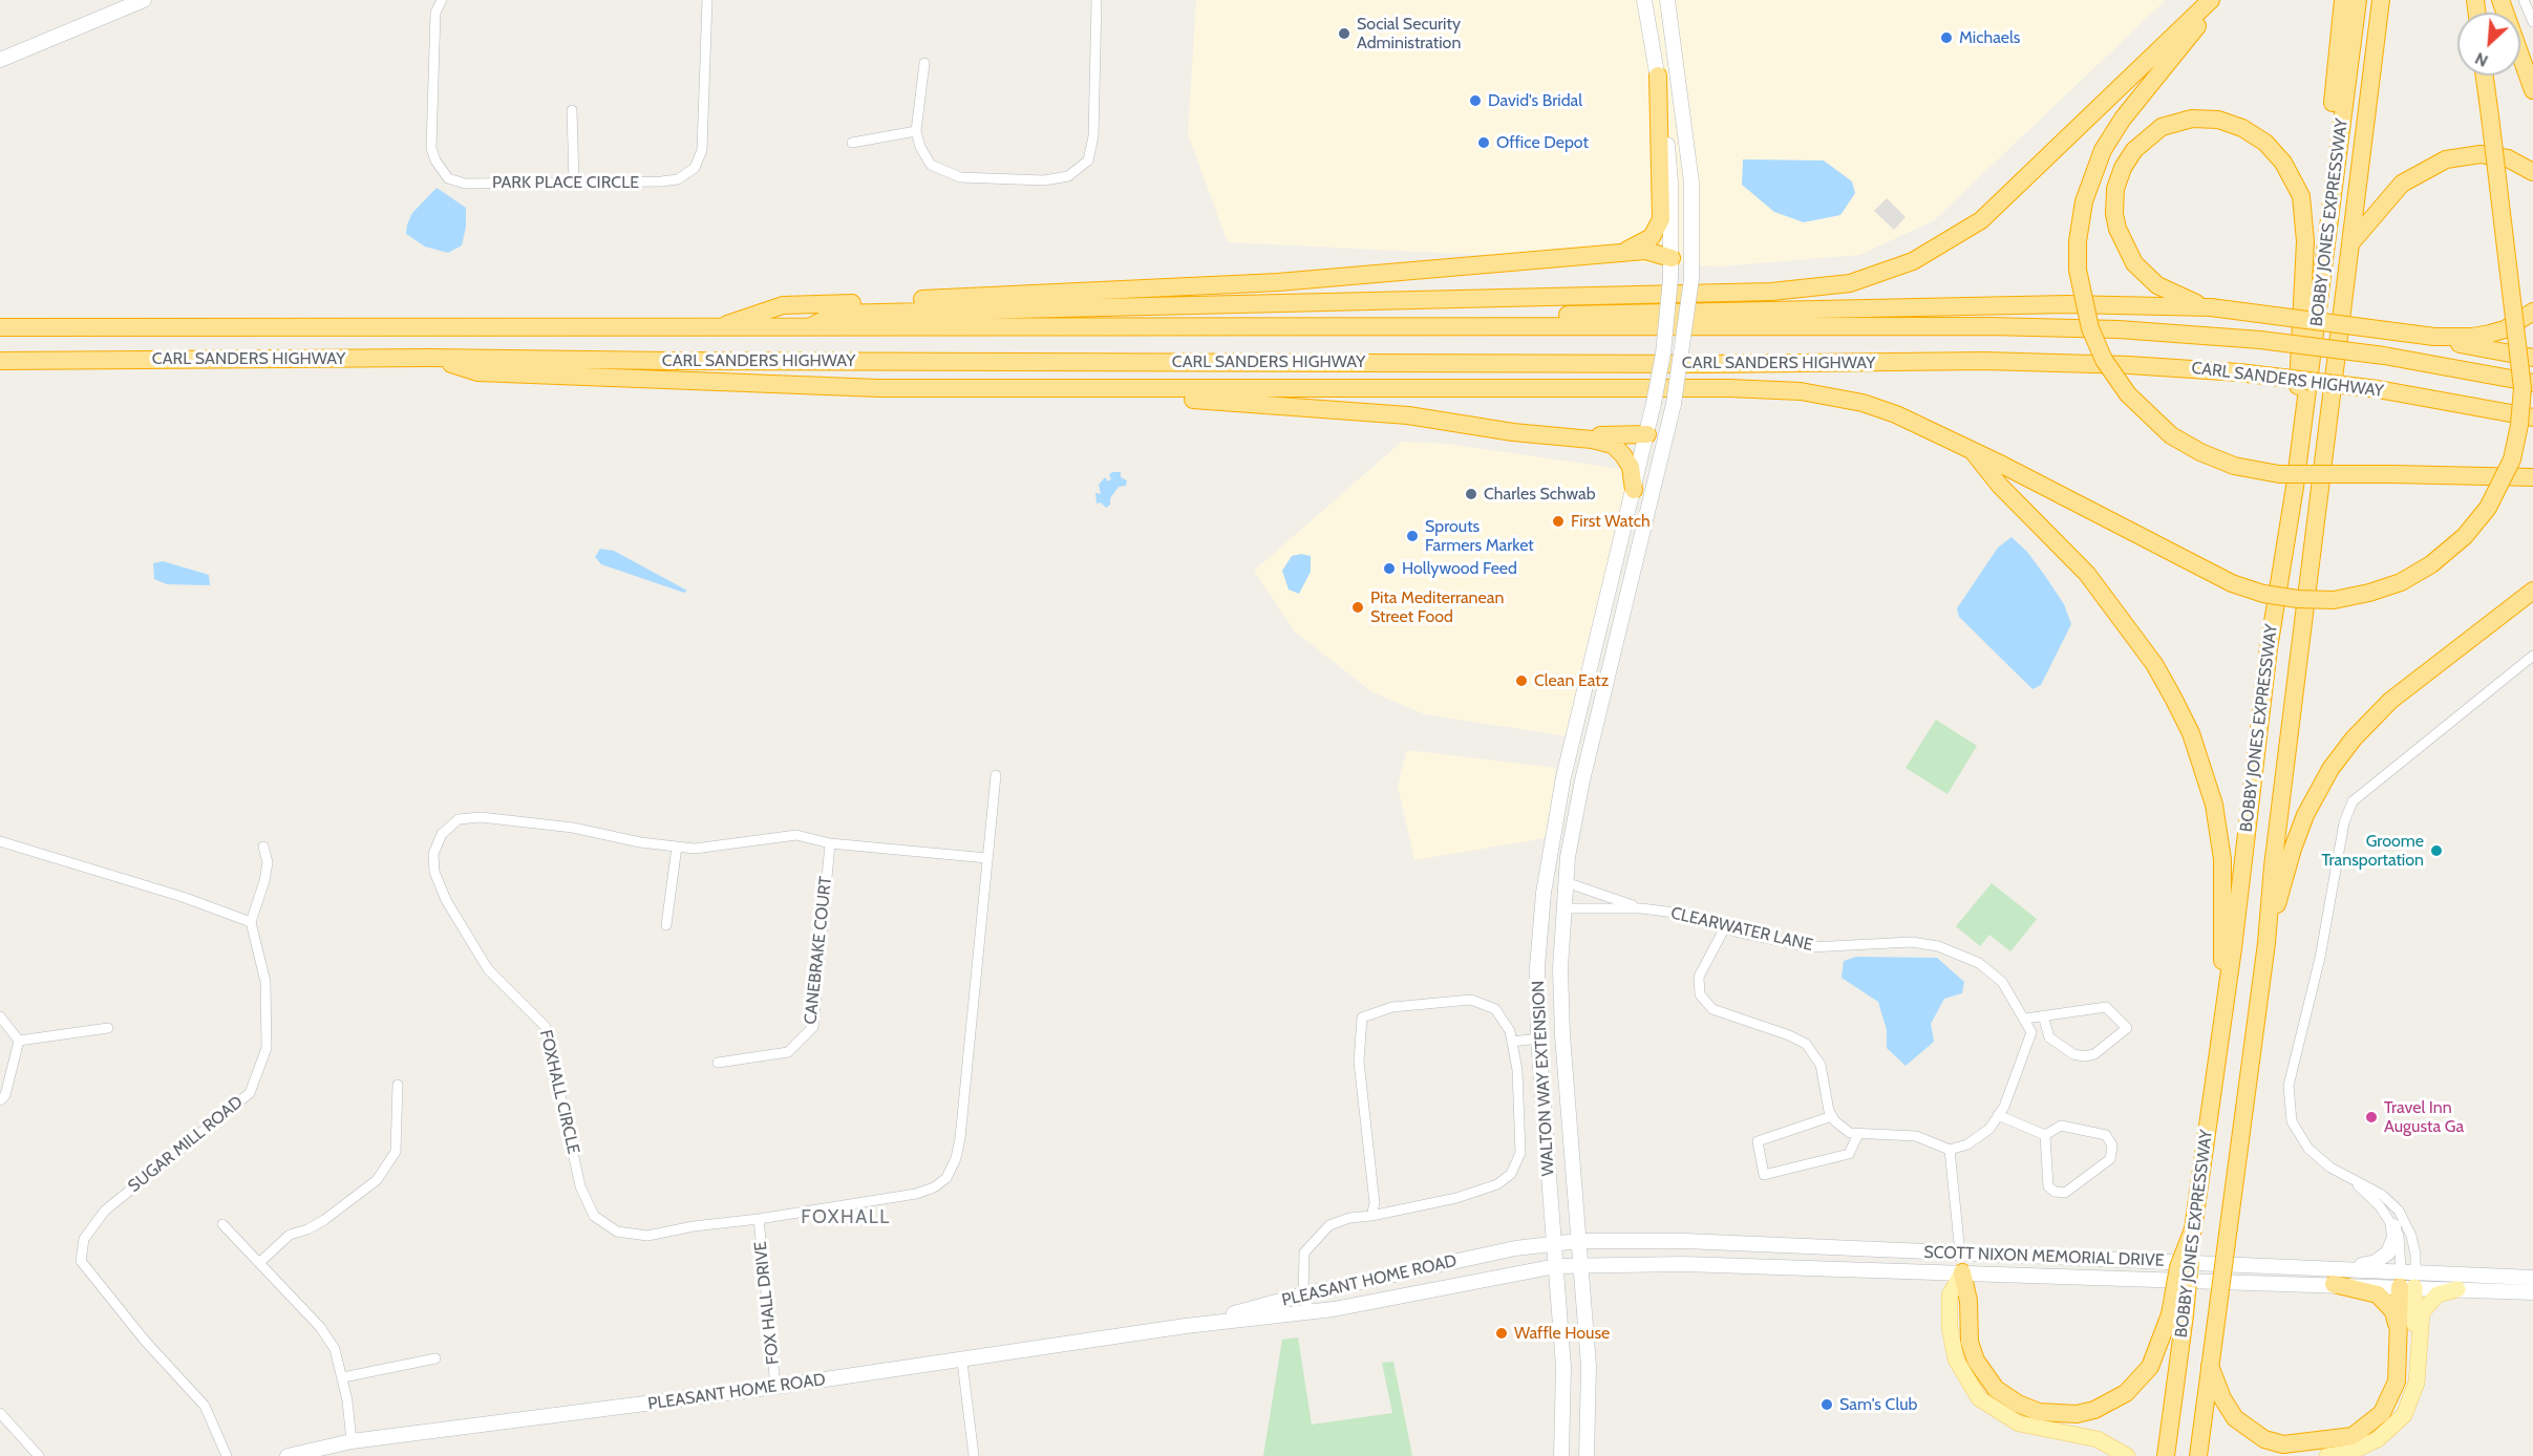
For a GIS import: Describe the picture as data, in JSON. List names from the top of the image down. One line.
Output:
{"streets":{"highway":["BOBBY JONES EXPRESSWAY","CARL SANDERS HIGHWAY"],"main road":["WALTON WAY EXTENSION","SCOTT NIXON MEMORIAL DRIVE","PLEASANT HOME ROAD"],"street":["PARK PLACE CIRCLE","CLEARWATER LANE","CANEBRAKE COURT","FOXHALL CIRCLE","SUGAR MILL ROAD","FOX HALL DRIVE"]},"crossings":[["CLEARWATER LANE","WALTON WAY EXTENSION"],["CANEBRAKE COURT","FOXHALL CIRCLE"],["WALTON WAY EXTENSION","SCOTT NIXON MEMORIAL DRIVE"],["WALTON WAY EXTENSION","PLEASANT HOME ROAD"],["FOXHALL CIRCLE","FOX HALL DRIVE"],["SCOTT NIXON MEMORIAL DRIVE","PLEASANT HOME ROAD"],["PLEASANT HOME ROAD","FOX HALL DRIVE"]],"districts":["FOXHALL"],"places":["Social Security Administration","Michaels","David's Bridal","Office Depot","Charles Schwab","First Watch","Sprouts Farmers Market","Hollywood Feed","Pita Mediterranean Street Food","Clean Eatz","Groome Transportation","Travel Inn Augusta Ga","Waffle House","Sam's Club"],"north":"bottom left"}
